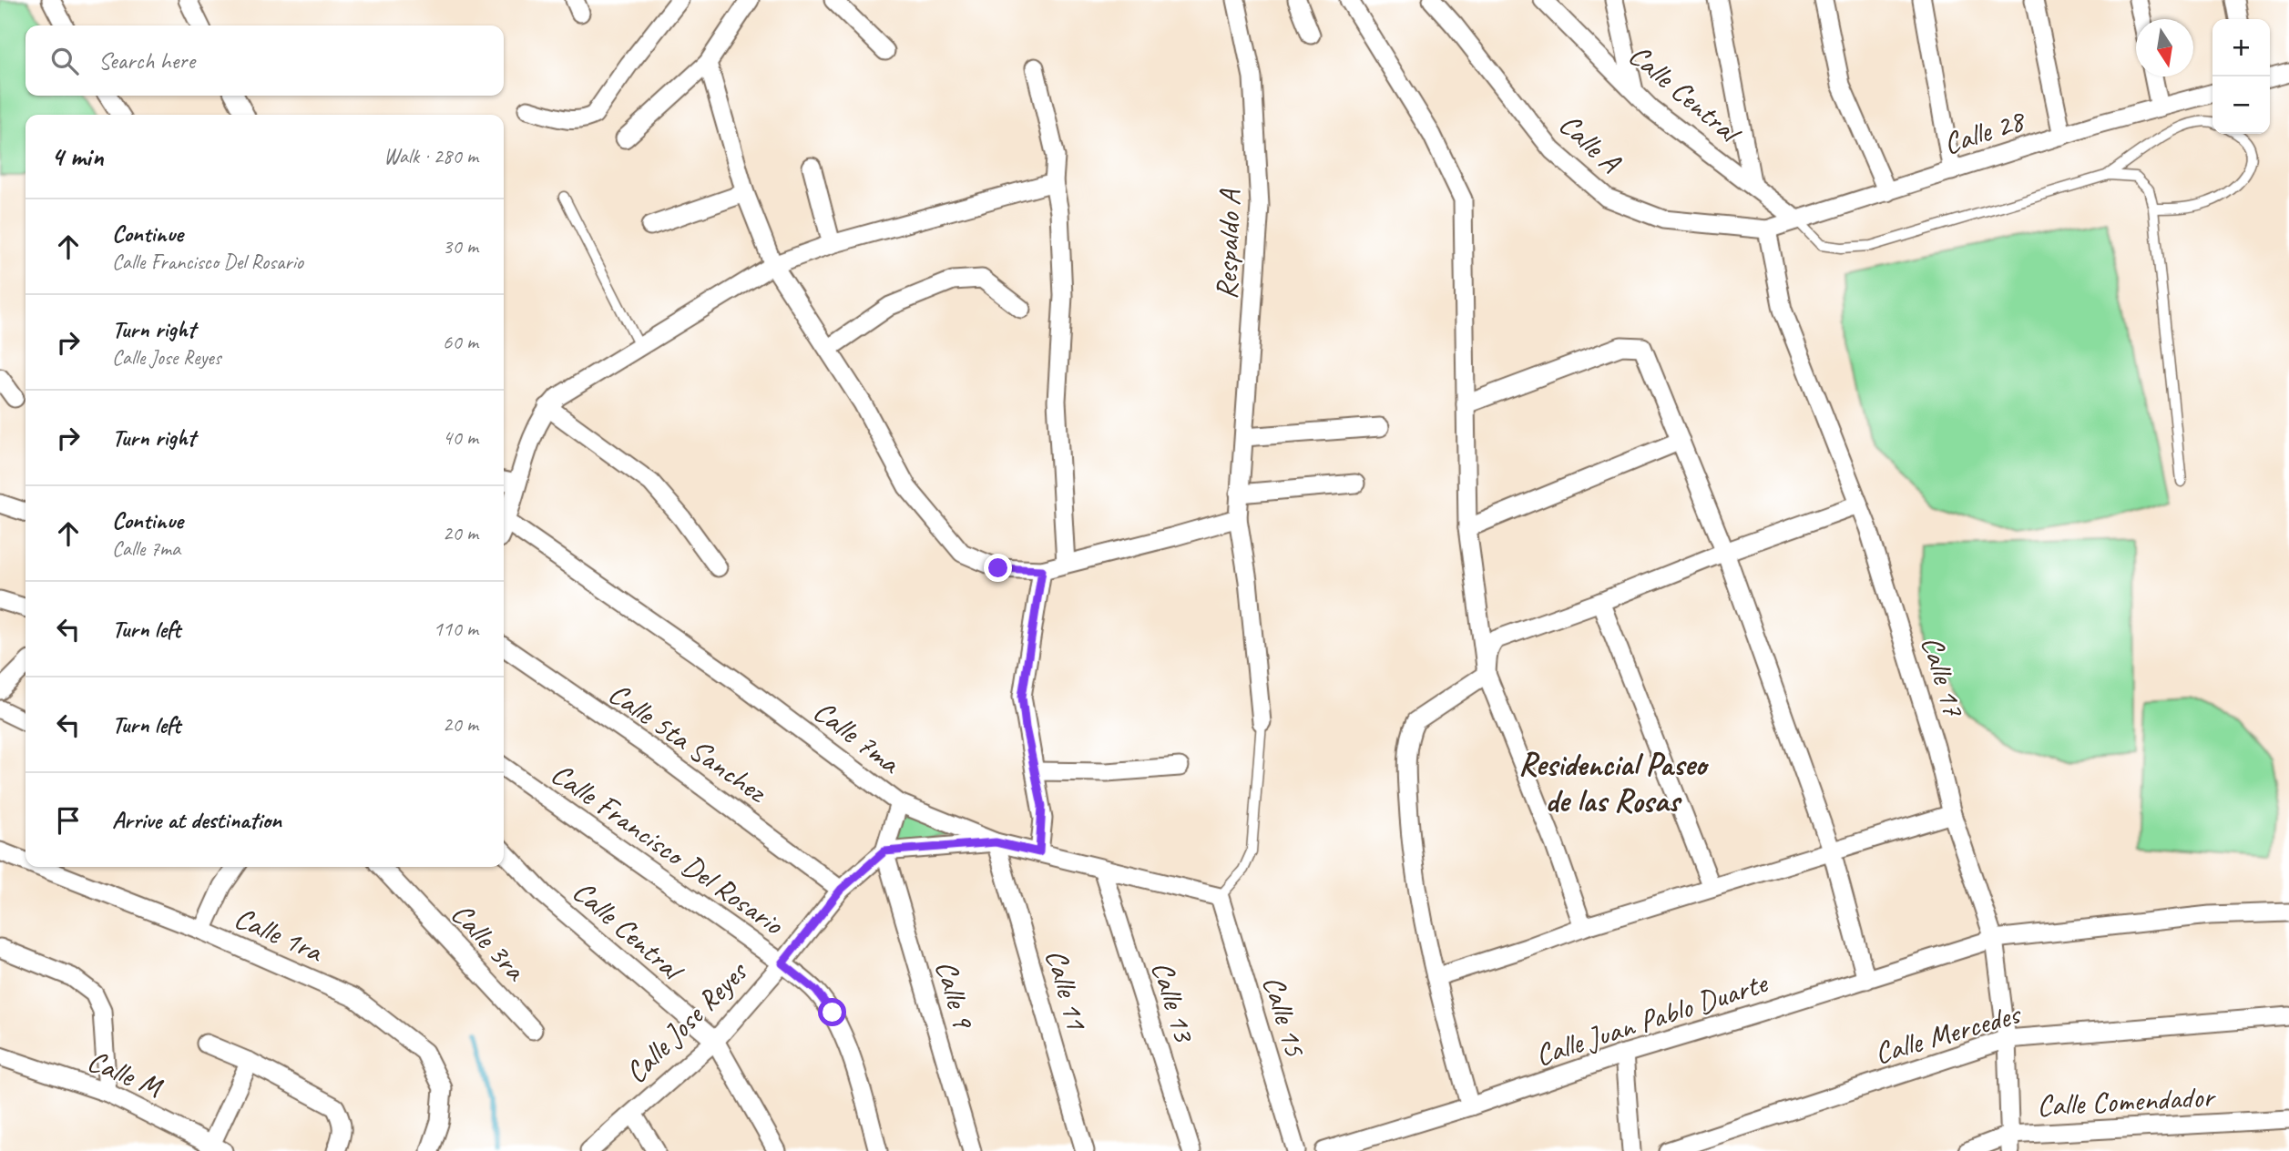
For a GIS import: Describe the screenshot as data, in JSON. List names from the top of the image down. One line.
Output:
{"streets":{"street":["Calle Central","Calle 28","Calle A","Respaldo A","Calle 17","Calle 7ma","Calle 5ta Sanchez","Calle Francisco Del Rosario","Calle 1ra","Calle 3ra","Calle 11","Calle 9","Calle 13","Calle 15","Calle Juan Pablo Duarte","Calle Jose Reyes","Calle Mercedes","Calle M","Calle Comendador"]},"crossings":[["Calle Central","Calle 28"],["Calle Central","Calle Jose Reyes"],["Calle 28","Calle A"],["Calle 28","Calle 17"],["Calle A","Calle 17"],["Calle 17","Calle Juan Pablo Duarte"],["Calle 17","Calle Mercedes"],["Calle 17","Calle Comendador"],["Calle 7ma","Calle 11"],["Calle 7ma","Calle 13"],["Calle 7ma","Calle 15"],["Calle 5ta Sanchez","Calle Jose Reyes"],["Calle Francisco Del Rosario","Calle Jose Reyes"],["Calle 9","Calle Jose Reyes"]],"districts":["Residencial Paseo de las Rosas"],"north":"bottom","page":{"map_buttons":["+","−"],"search":"Search here","heading":["4 min","Walk · 280 m"],"list":[["Continue","Calle Francisco Del Rosario","30 m"],["Turn right","Calle Jose Reyes","60 m"],["Turn right","40 m"],["Continue","Calle 7ma","20 m"],["Turn left","110 m"],["Turn left","20 m"],"Arrive at destination"]}}
